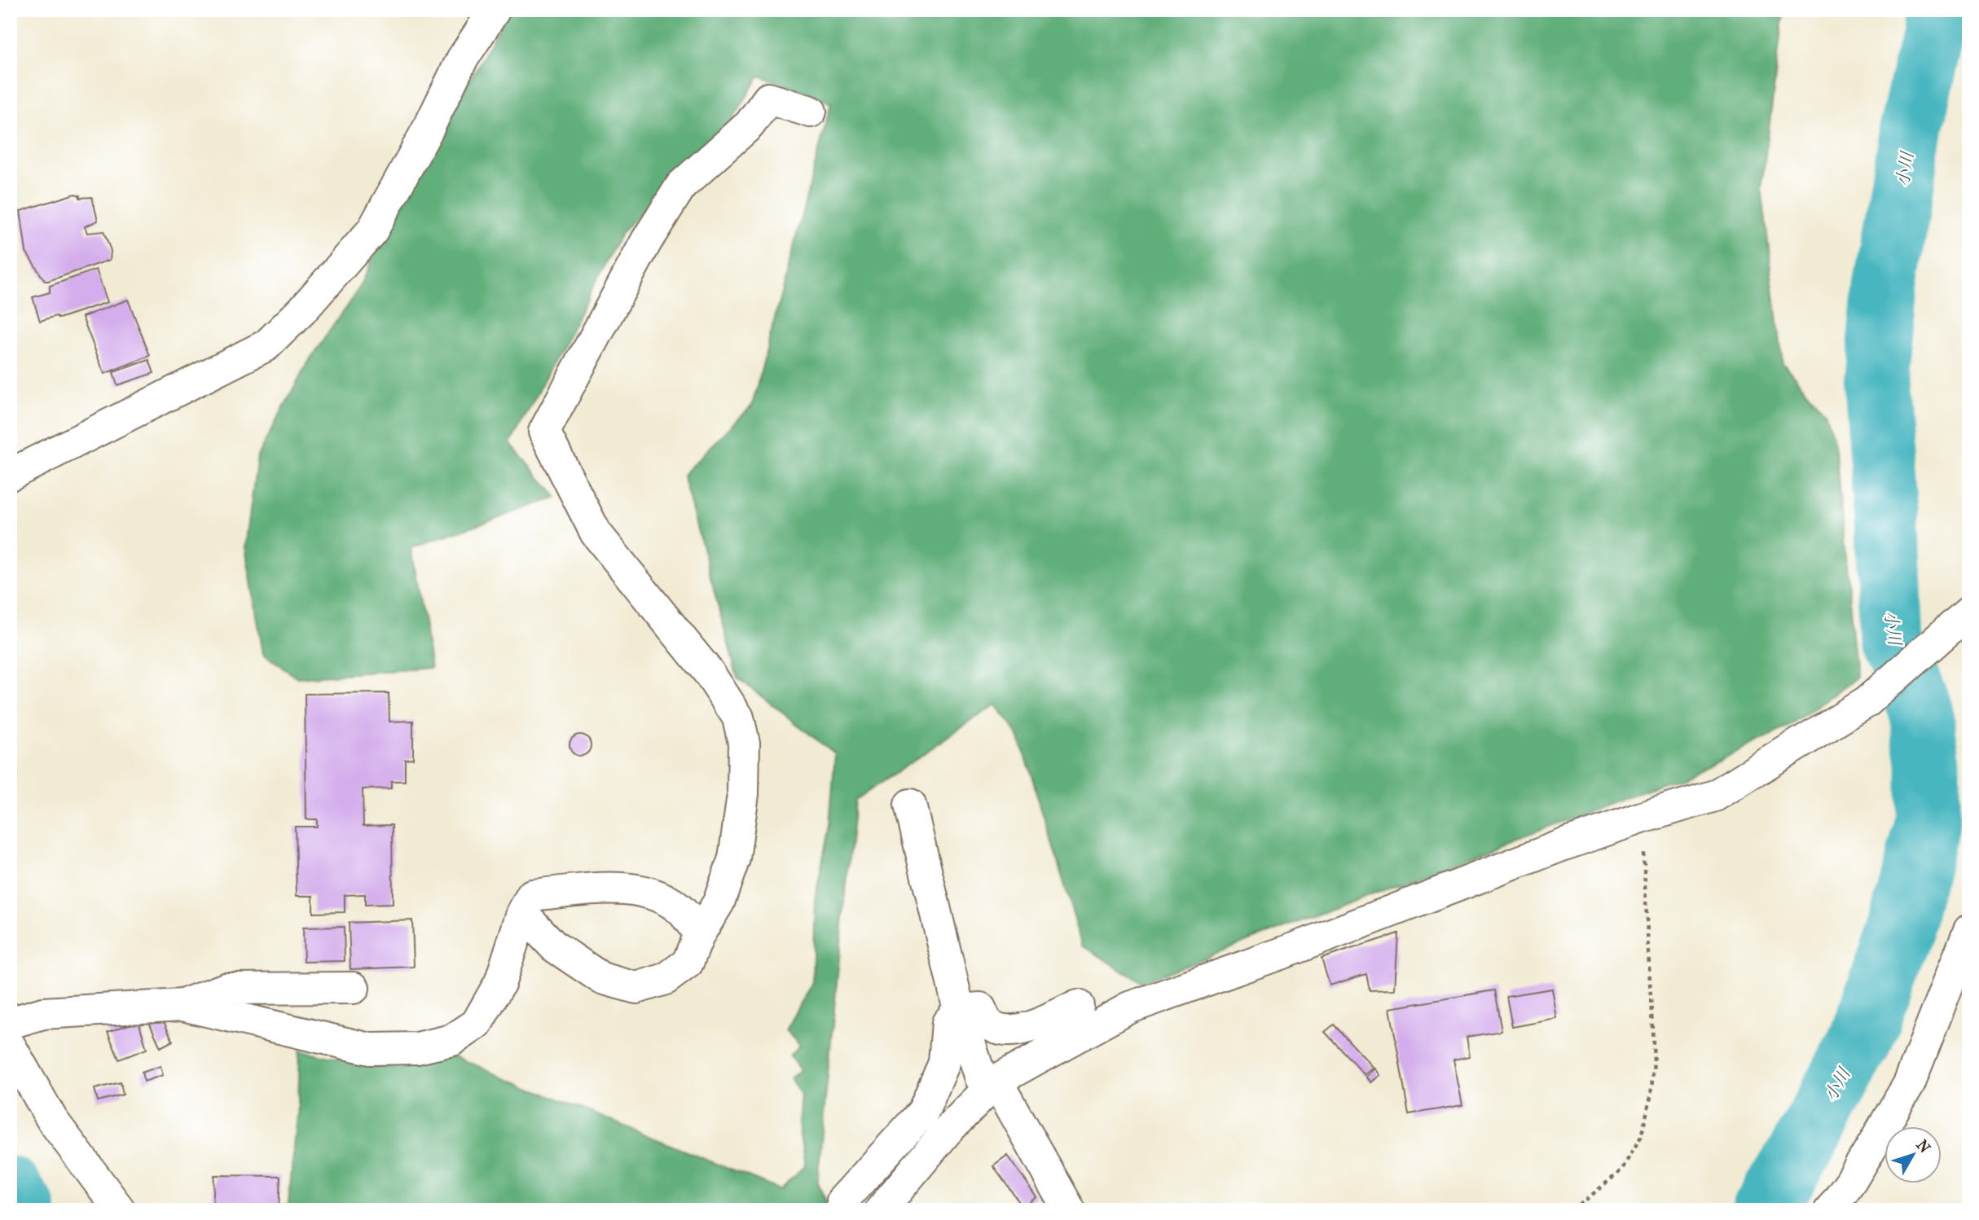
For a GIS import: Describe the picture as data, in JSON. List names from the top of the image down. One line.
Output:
{"water":["小川"],"north":"top right"}
